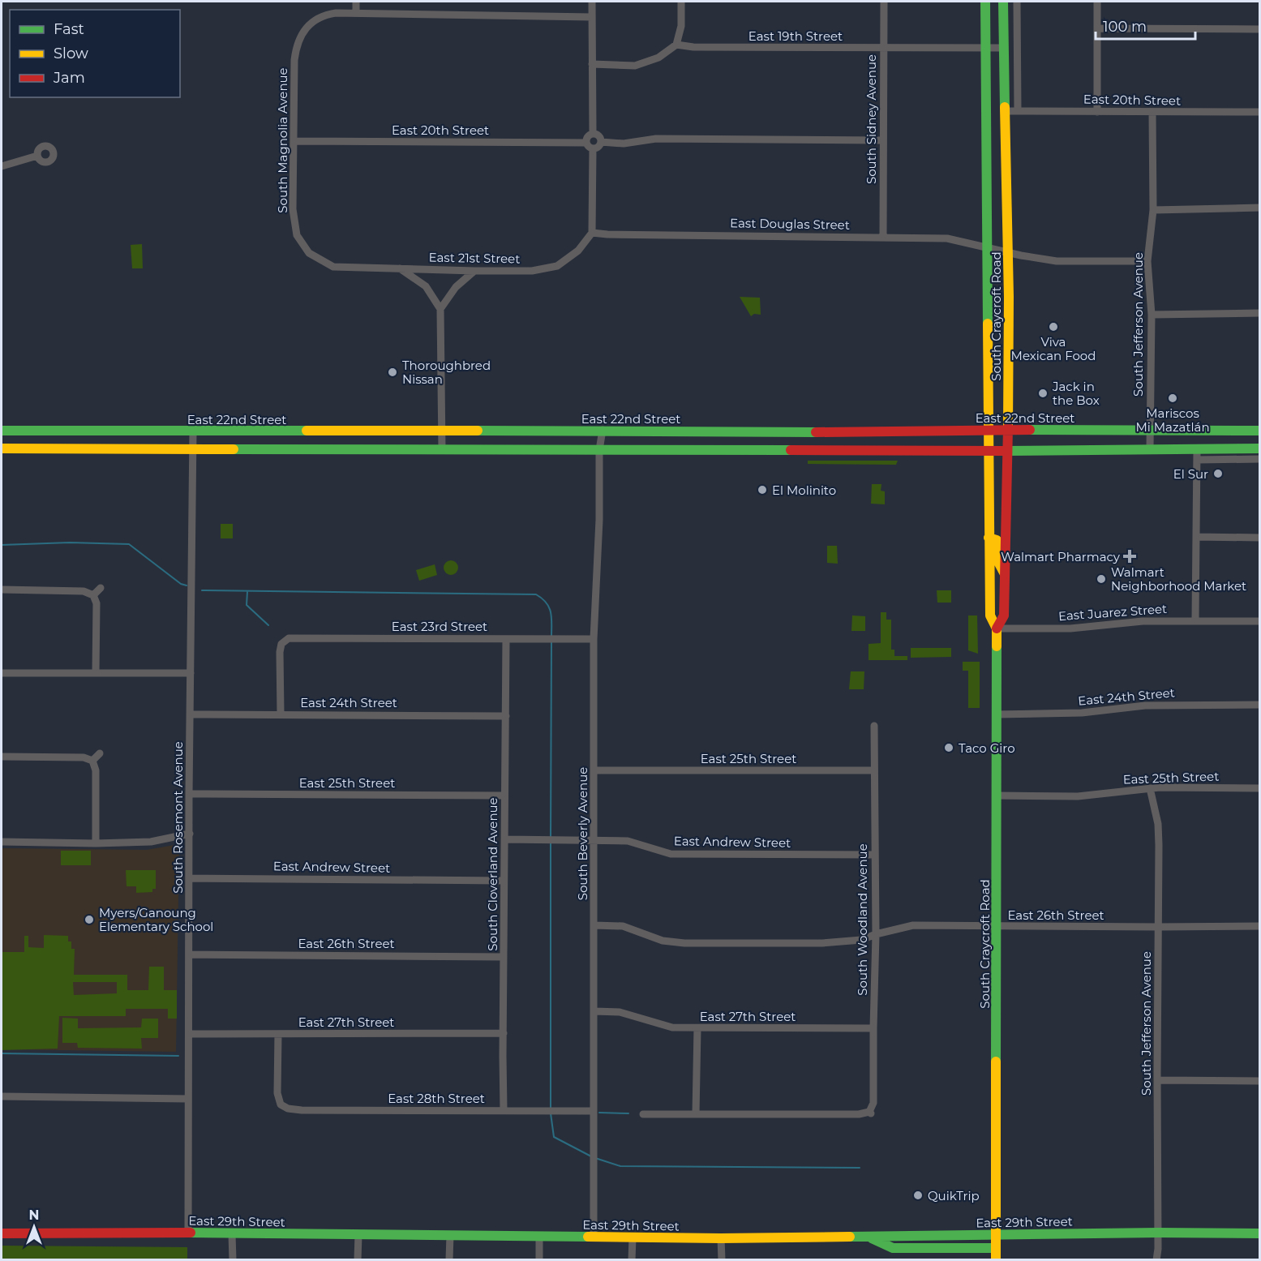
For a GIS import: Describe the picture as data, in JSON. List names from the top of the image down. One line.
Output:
{"streets":{"main road":["South Craycroft Road","East 22nd Street","East 29th Street"],"street":["East 19th Street","East 20th Street","South Sidney Avenue","South Magnolia Avenue","East Douglas Street","East 21st Street","South Jefferson Avenue","East Juarez Street","East 23rd Street","East 24th Street","East 25th Street","South Rosemont Avenue","South Beverly Avenue","East Andrew Street","South Cloverland Avenue","East 26th Street","South Woodland Avenue","East 27th Street","East 28th Street"]},"crossings":[["East 19th Street","South Sidney Avenue"],["East 19th Street","South Craycroft Road"],["East 20th Street","South Magnolia Avenue"],["East 20th Street","South Craycroft Road"],["East 20th Street","South Jefferson Avenue"],["South Sidney Avenue","East Douglas Street"],["South Magnolia Avenue","East 21st Street"],["East Douglas Street","East 21st Street"],["East Douglas Street","South Craycroft Road"],["East Douglas Street","South Jefferson Avenue"],["South Craycroft Road","East 22nd Street"],["South Craycroft Road","East Juarez Street"],["South Craycroft Road","East 24th Street"],["South Craycroft Road","East 25th Street"],["South Craycroft Road","East 26th Street"],["South Craycroft Road","East 29th Street"],["South Jefferson Avenue","East 22nd Street"],["South Jefferson Avenue","East 25th Street"],["South Jefferson Avenue","East 26th Street"],["South Jefferson Avenue","East 29th Street"],["East 22nd Street","South Rosemont Avenue"],["East 22nd Street","South Beverly Avenue"],["East 23rd Street","South Beverly Avenue"],["East 23rd Street","South Cloverland Avenue"],["East 24th Street","South Rosemont Avenue"],["East 24th Street","South Cloverland Avenue"],["East 25th Street","South Rosemont Avenue"],["East 25th Street","South Beverly Avenue"],["East 25th Street","South Cloverland Avenue"],["East 25th Street","South Woodland Avenue"],["South Rosemont Avenue","East Andrew Street"],["South Rosemont Avenue","East 26th Street"],["South Rosemont Avenue","East 27th Street"],["South Rosemont Avenue","East 29th Street"],["South Beverly Avenue","East Andrew Street"],["South Beverly Avenue","East 26th Street"],["South Beverly Avenue","East 27th Street"],["South Beverly Avenue","East 28th Street"],["South Beverly Avenue","East 29th Street"],["East Andrew Street","South Cloverland Avenue"],["East Andrew Street","South Woodland Avenue"],["South Cloverland Avenue","East 26th Street"],["South Cloverland Avenue","East 27th Street"],["South Cloverland Avenue","East 28th Street"],["East 26th Street","South Woodland Avenue"],["South Woodland Avenue","East 27th Street"],["East 27th Street","East 28th Street"]],"places":{"other":["Viva Mexican Food","Thoroughbred Nissan","Jack in the Box","Mariscos Mi Mazatlán","El Sur","El Molinito","Walmart Neighborhood Market","Taco Giro","Myers/Ganoung Elementary School","QuikTrip"],"health":["Walmart Pharmacy"]},"legend":["Fast","Slow","Jam"],"scale_bar":"100 m","north":"top"}
